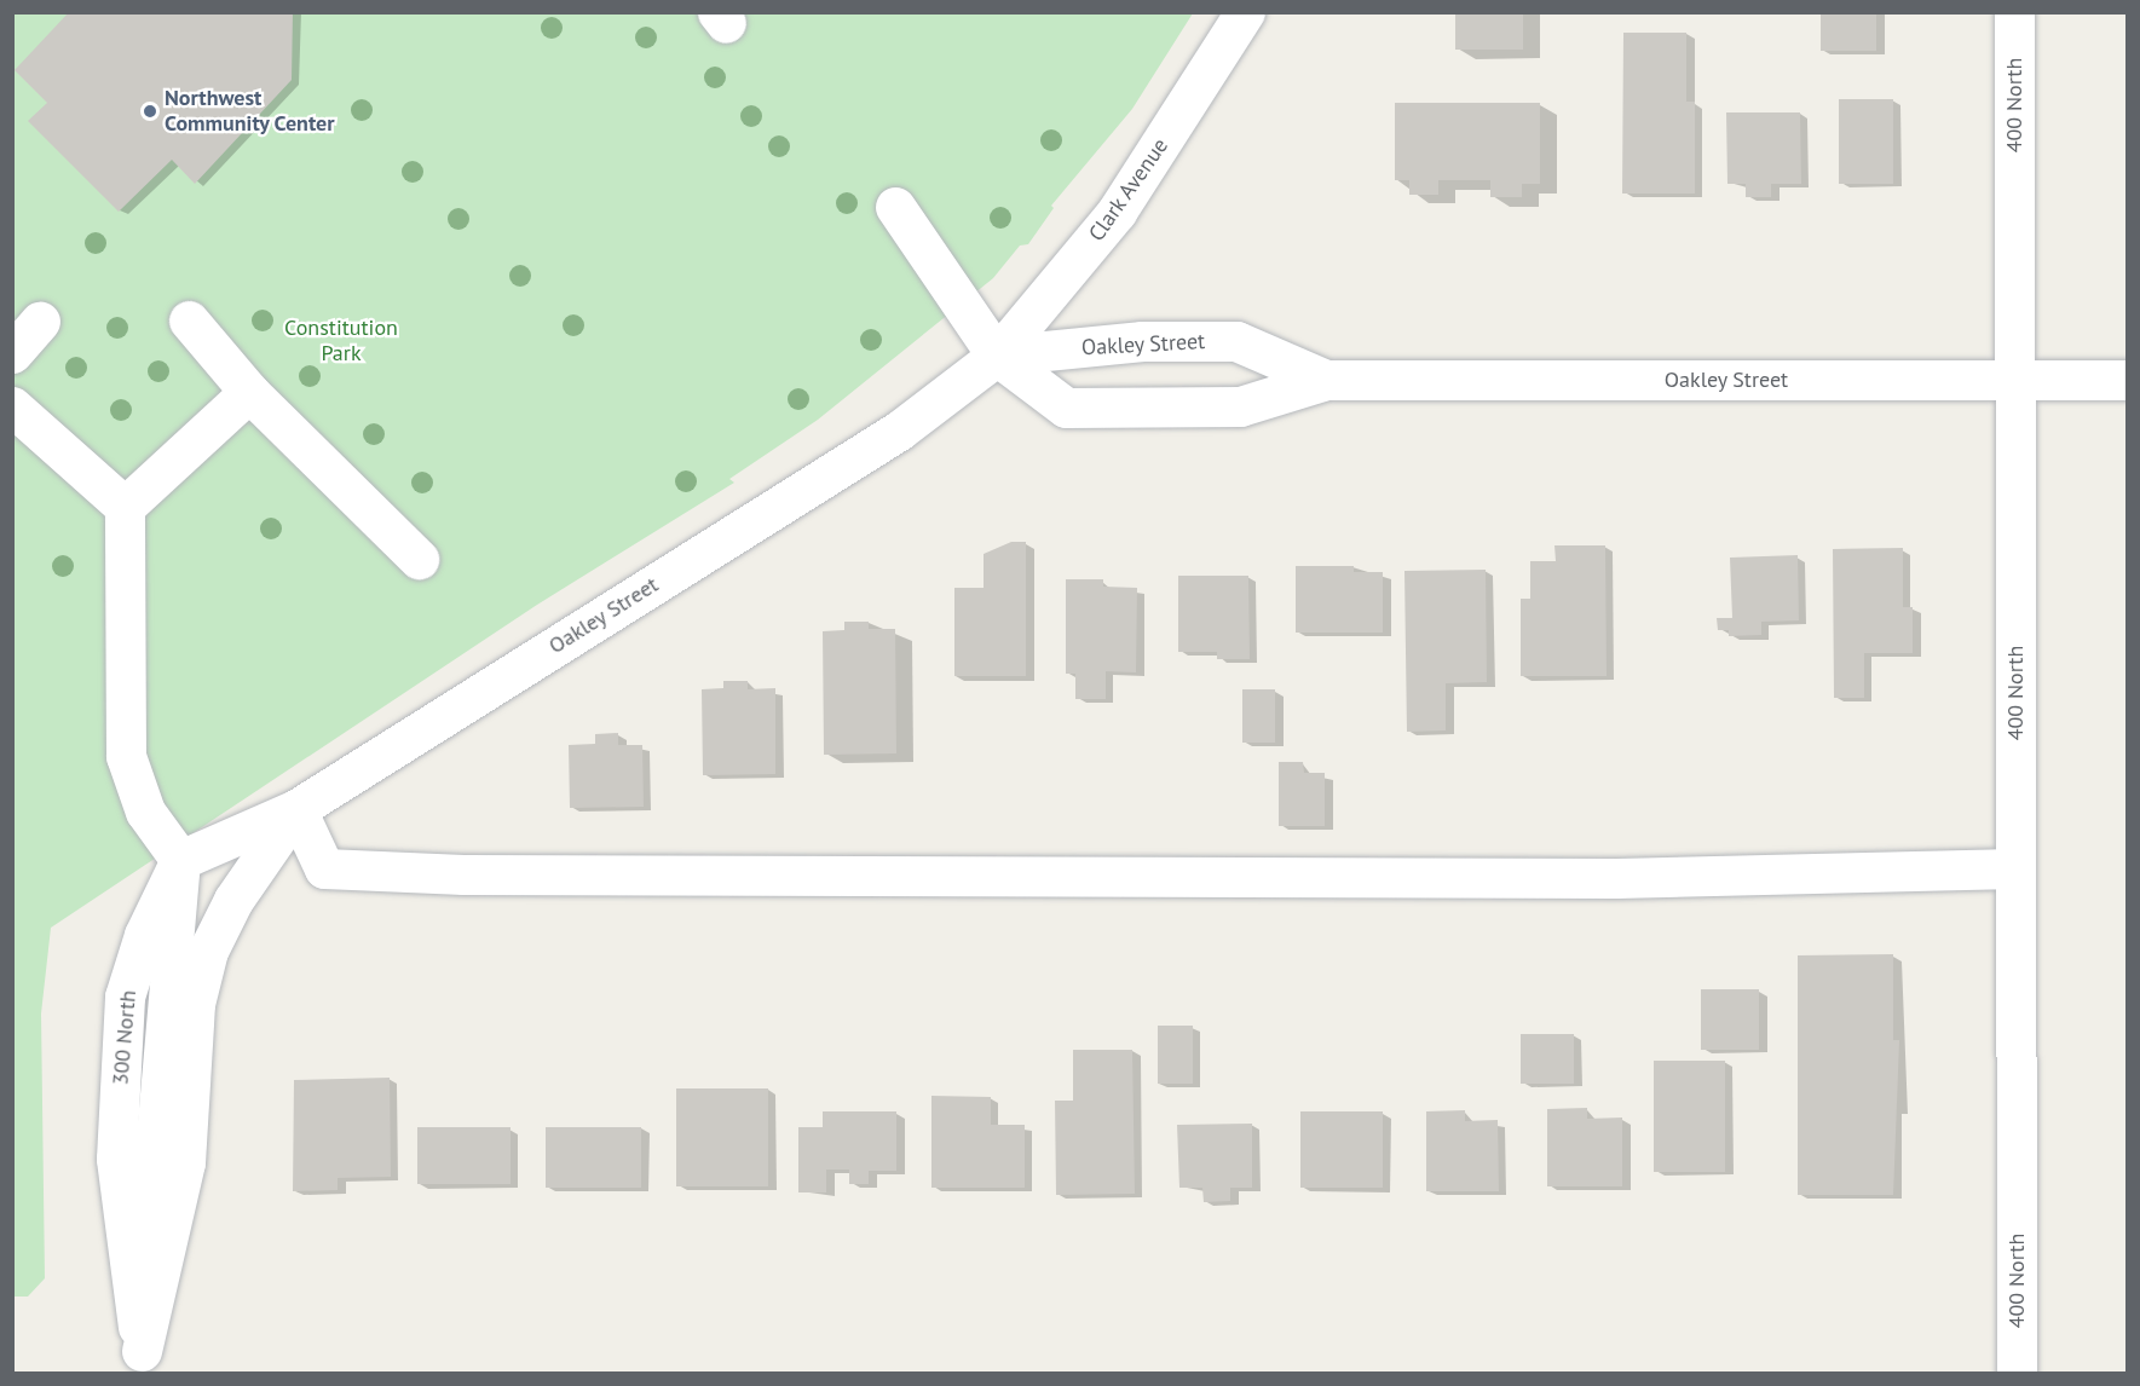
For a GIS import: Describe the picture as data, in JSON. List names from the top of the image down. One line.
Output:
{"streets":{"street":["400 North","Clark Avenue","Oakley Street","300 North"]},"crossings":[["400 North","Oakley Street"],["Clark Avenue","Oakley Street"],["Oakley Street","300 North"]],"parks":["Constitution Park"],"places":["Northwest Community Center"]}
